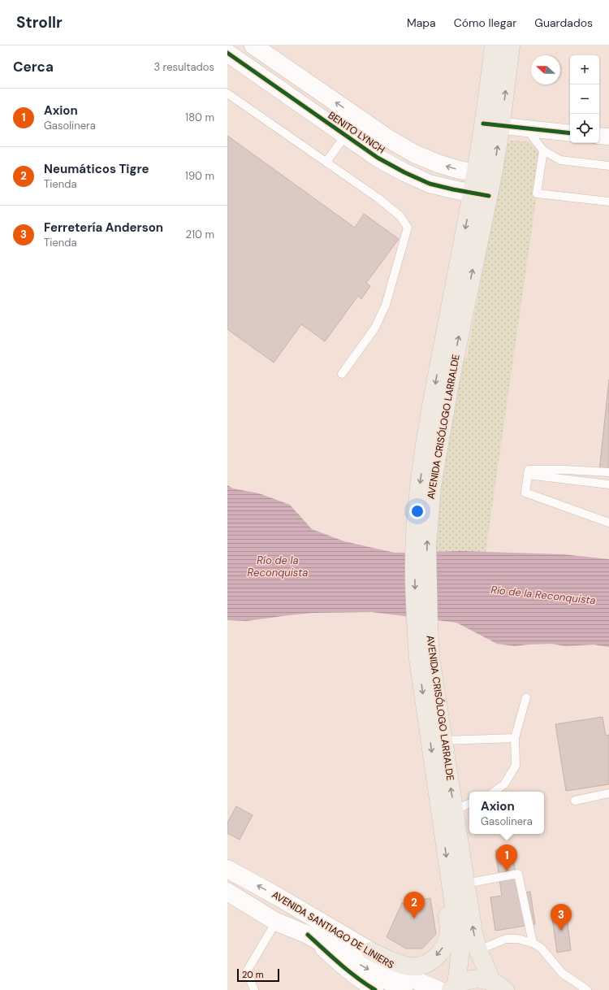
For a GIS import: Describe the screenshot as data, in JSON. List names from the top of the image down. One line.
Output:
{"streets":{"main road":["AVENIDA CRISÓLOGO LARRALDE"],"street":["BENITO LYNCH","AVENIDA SANTIAGO DE LINIERS"]},"crossings":[["BENITO LYNCH","AVENIDA CRISÓLOGO LARRALDE"]],"water":["Río de la Reconquista"],"scale_bar":"20 m","north":"left","page":{"header":"Strollr","nav":["Mapa","Cómo llegar","Guardados"],"heading":["Cerca","3 resultados"],"map_buttons":["+","−"],"list":[{"mark":"1","name":"Axion","note":"Gasolinera","value":"180 m"},{"mark":"2","name":"Neumáticos Tigre","note":"Tienda","value":"190 m"},{"mark":"3","name":"Ferretería Anderson","note":"Tienda","value":"210 m"}],"popup":["Axion","Gasolinera"],"pins":["1","2","3"],"scale":"20 m"}}
